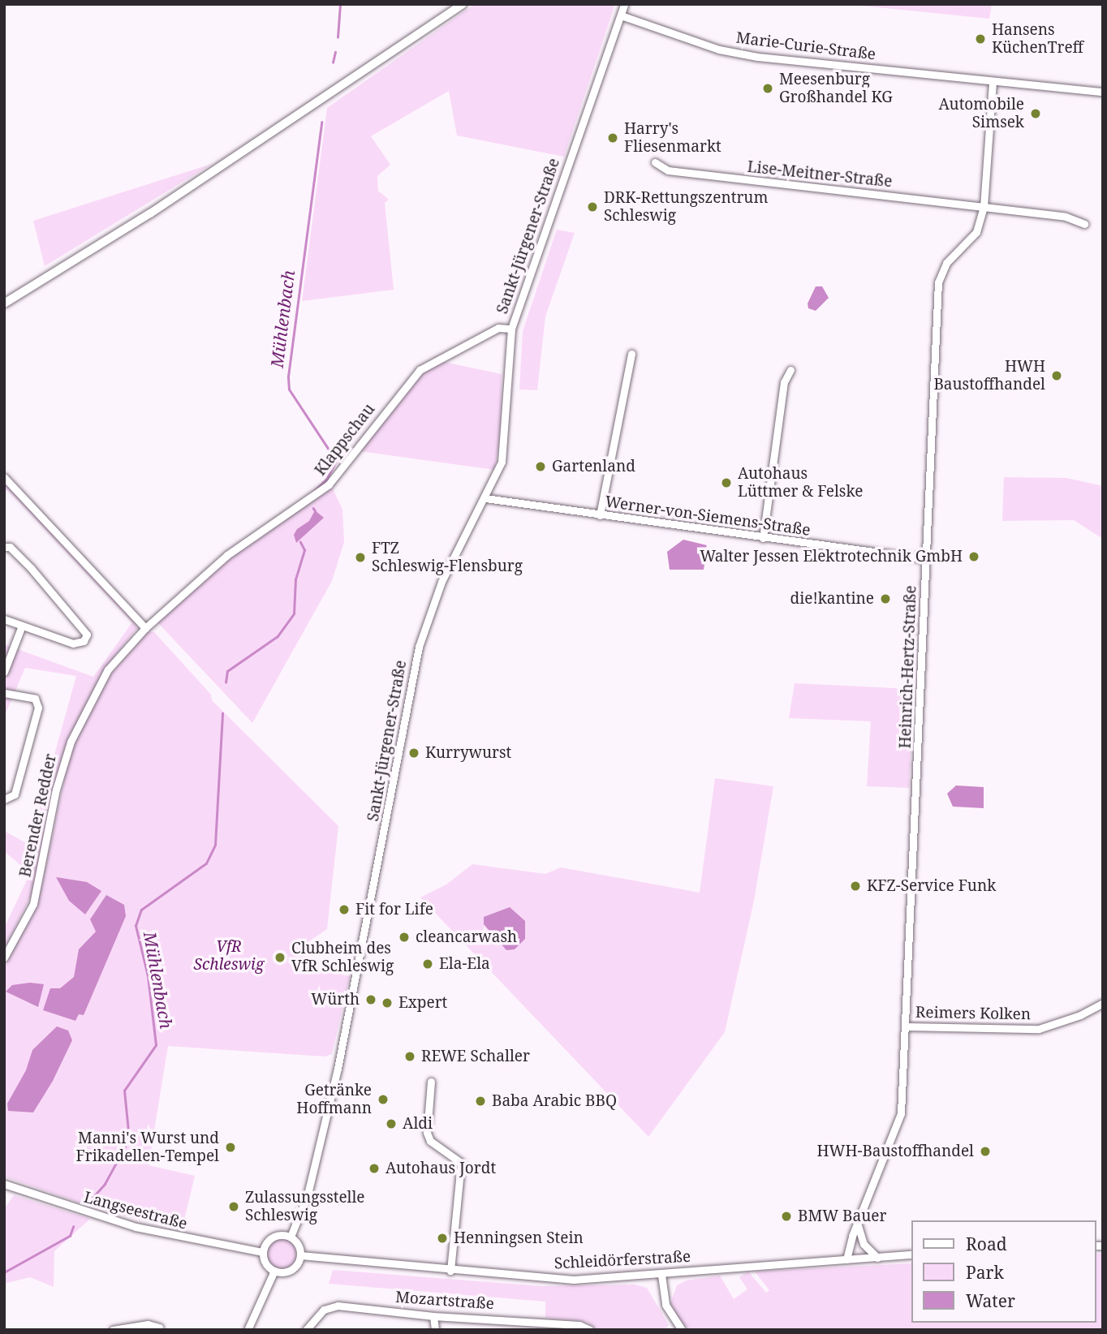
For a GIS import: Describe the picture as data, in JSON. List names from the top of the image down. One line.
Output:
{"streets":{"street":["Marie-Curie-Straße","Lise-Meitner-Straße","Sankt-Jürgener-Straße","Klappschau","Werner-von-Siemens-Straße","Heinrich-Hertz-Straße","Berender Redder","Reimers Kolken","Langseestraße","Schleidörferstraße","Mozartstraße"]},"crossings":[["Marie-Curie-Straße","Sankt-Jürgener-Straße"],["Marie-Curie-Straße","Heinrich-Hertz-Straße"],["Lise-Meitner-Straße","Heinrich-Hertz-Straße"],["Sankt-Jürgener-Straße","Klappschau"],["Sankt-Jürgener-Straße","Werner-von-Siemens-Straße"],["Sankt-Jürgener-Straße","Langseestraße"],["Sankt-Jürgener-Straße","Schleidörferstraße"],["Klappschau","Berender Redder"],["Werner-von-Siemens-Straße","Heinrich-Hertz-Straße"],["Heinrich-Hertz-Straße","Reimers Kolken"],["Heinrich-Hertz-Straße","Schleidörferstraße"],["Langseestraße","Schleidörferstraße"]],"water":["Mühlenbach"],"parks":["VfR Schleswig"],"places":["Hansens KüchenTreff","Meesenburg Großhandel KG","Automobile Simsek","Harry's Fliesenmarkt","DRK-Rettungszentrum Schleswig","HWH Baustoffhandel","Gartenland","Autohaus Lüttmer & Felske","Walter Jessen Elektrotechnik GmbH","FTZ Schleswig-Flensburg","die!kantine","Kurrywurst","KFZ-Service Funk","Fit for Life","cleancarwash","Clubheim des VfR Schleswig","Ela-Ela","Würth","Expert","REWE Schaller","Getränke Hoffmann","Baba Arabic BBQ","Aldi","Manni's Wurst und Frikadellen-Tempel","HWH-Baustoffhandel","Autohaus Jordt","Zulassungsstelle Schleswig","BMW Bauer","Henningsen Stein"],"legend":["Road","Park","Water"]}
